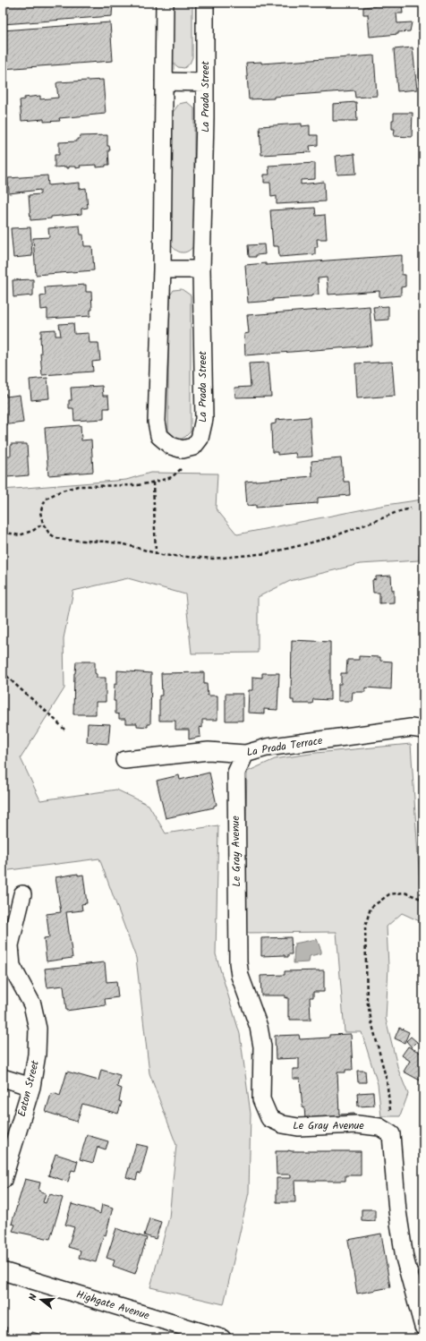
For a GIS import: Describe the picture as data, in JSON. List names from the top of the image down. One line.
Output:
{"streets":{"street":["La Prada Street","La Prada Terrace","Le Gray Avenue","Eaton Street","Highgate Avenue"]},"crossings":[["La Prada Terrace","Le Gray Avenue"]],"north":"left"}
